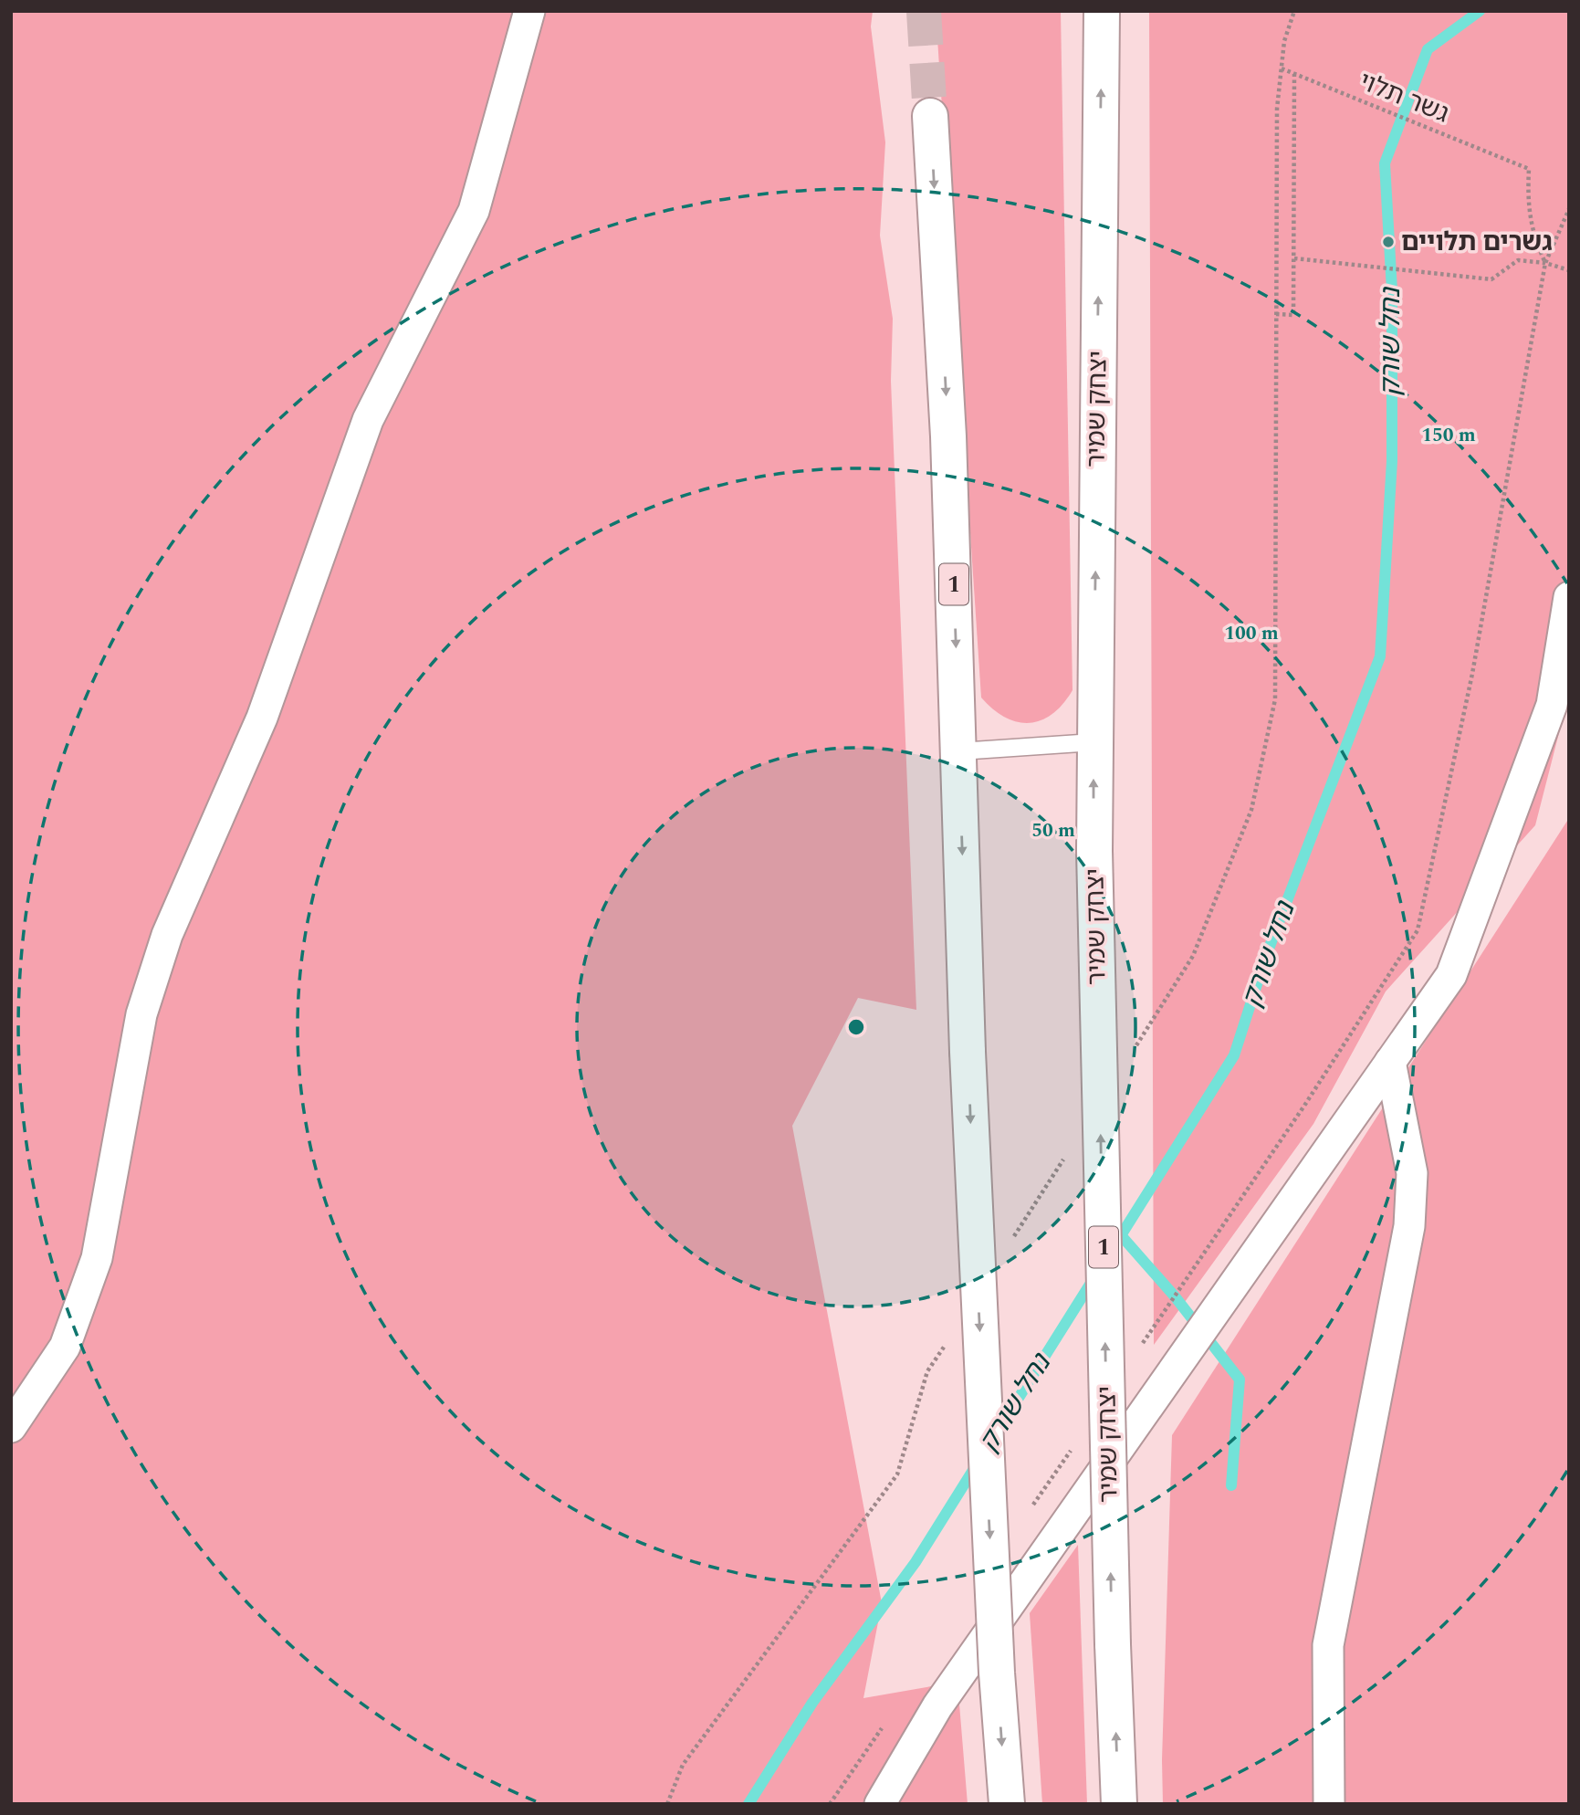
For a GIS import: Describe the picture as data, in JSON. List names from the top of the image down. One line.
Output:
{"streets":{"highway":["יצחק שמיר","1"],"path":["גשר תלוי"]},"water":["נחל שורק"],"places":["גשרים תלויים"],"rings":["150 m","100 m","50 m"]}
